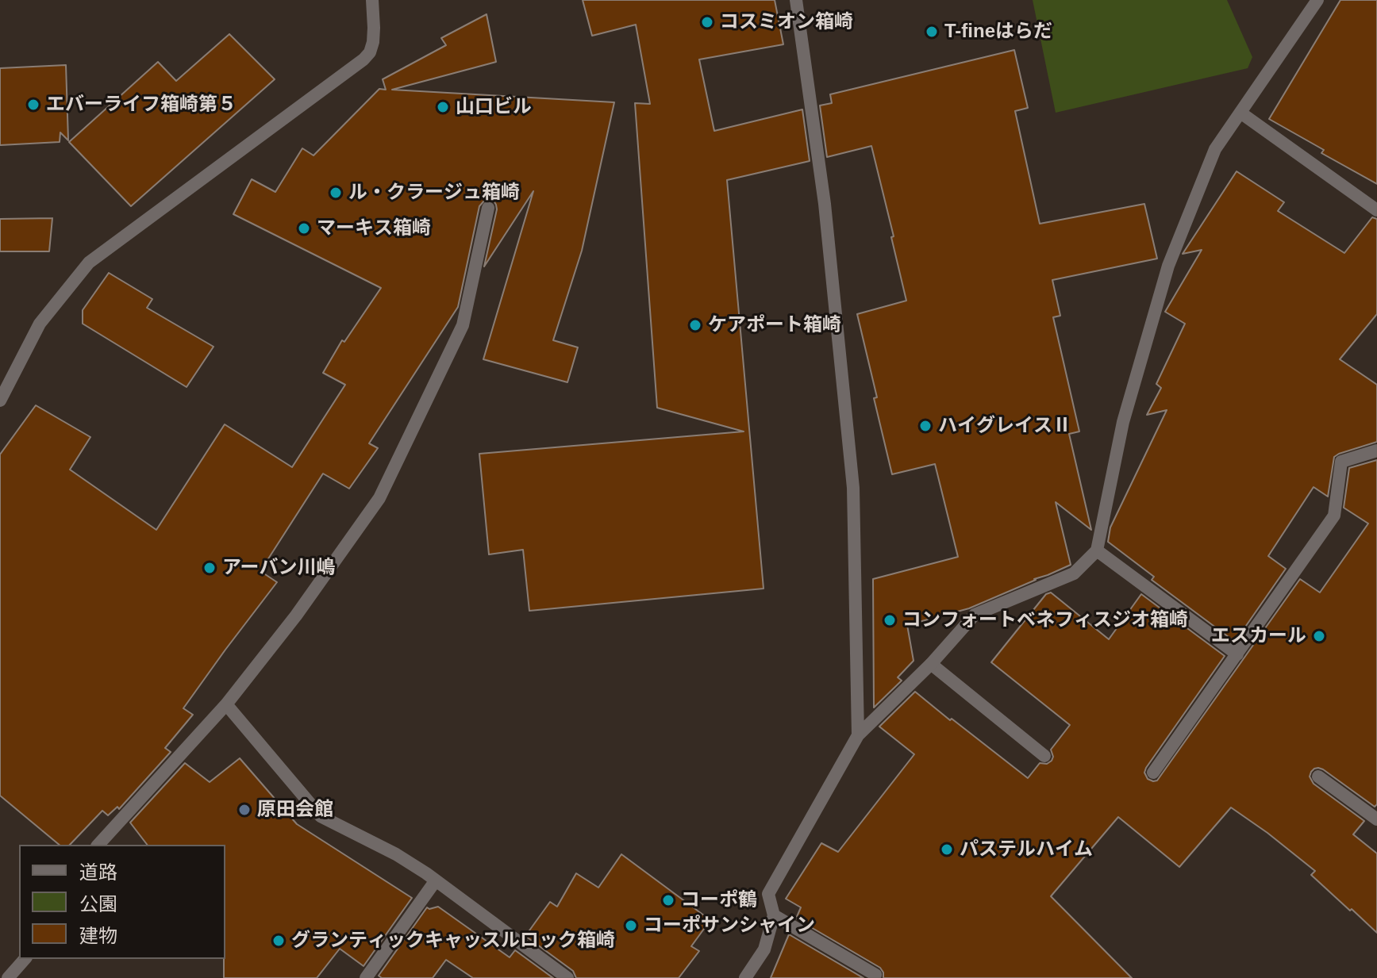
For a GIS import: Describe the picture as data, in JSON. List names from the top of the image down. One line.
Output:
{"places":["コスミオン箱崎","T-fineはらだ","エバーライフ箱崎第５","山口ビル","ル・クラージュ箱崎","マーキス箱崎","ケアポート箱崎","ハイグレイスⅡ","アーバン川嶋","コンフォートベネフィスジオ箱崎","エスカール","原田会館","パステルハイム","コーポ鶴","コーポサンシャイン","グランティックキャッスルロック箱崎"],"legend":["道路","公園","建物"]}
